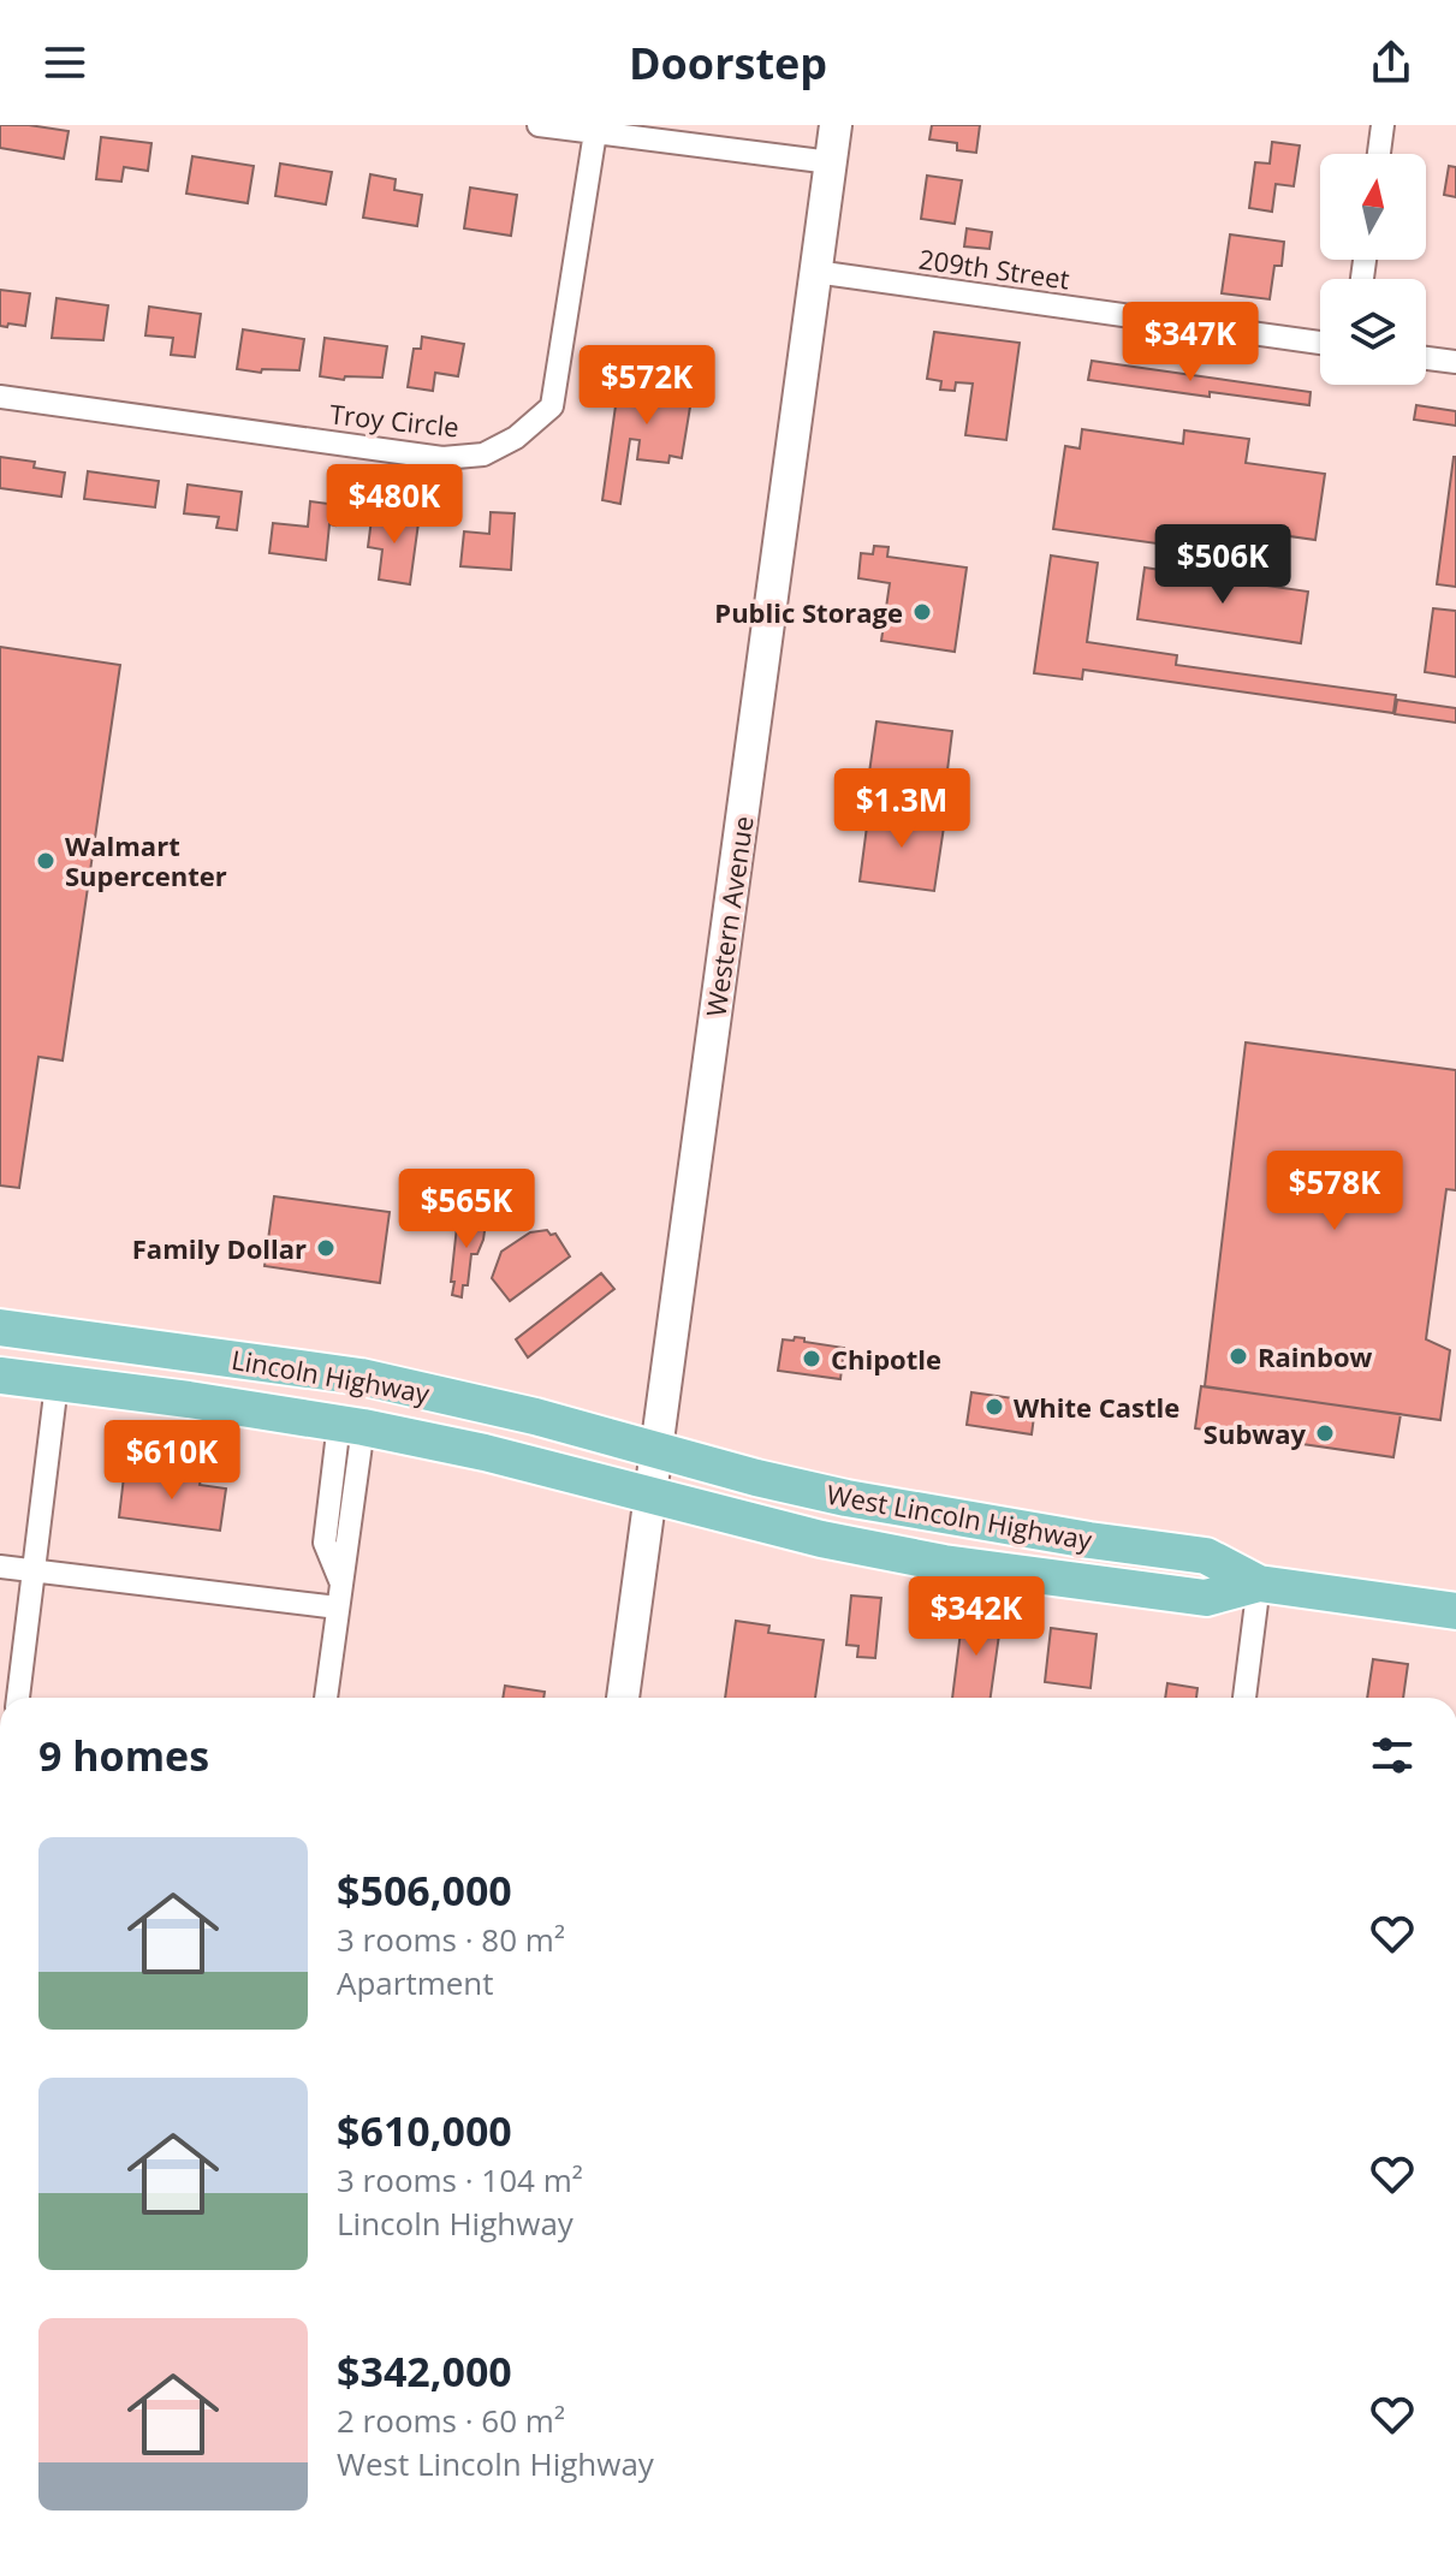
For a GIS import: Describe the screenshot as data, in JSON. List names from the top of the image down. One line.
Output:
{"streets":{"main road":["Western Avenue","Lincoln Highway","West Lincoln Highway"],"street":["209th Street","Troy Circle"]},"crossings":[["209th Street","Western Avenue"],["Western Avenue","Lincoln Highway"],["Western Avenue","West Lincoln Highway"],["Lincoln Highway","West Lincoln Highway"]],"places":["Public Storage","Walmart Supercenter","Family Dollar","Rainbow","Chipotle","White Castle","Subway"],"north":"top","page":{"header":"Doorstep","price":["$347K","$572K","$480K","$506K","$1.3M","$578K","$565K","$610K","$342K"],"heading":"9 homes","list":[{"name":"$506,000","note":"3 rooms · 80 m² · Apartment"},{"name":"$610,000","note":"3 rooms · 104 m² · Lincoln Highway"},{"name":"$342,000","note":"2 rooms · 60 m² · West Lincoln Highway"}]}}
